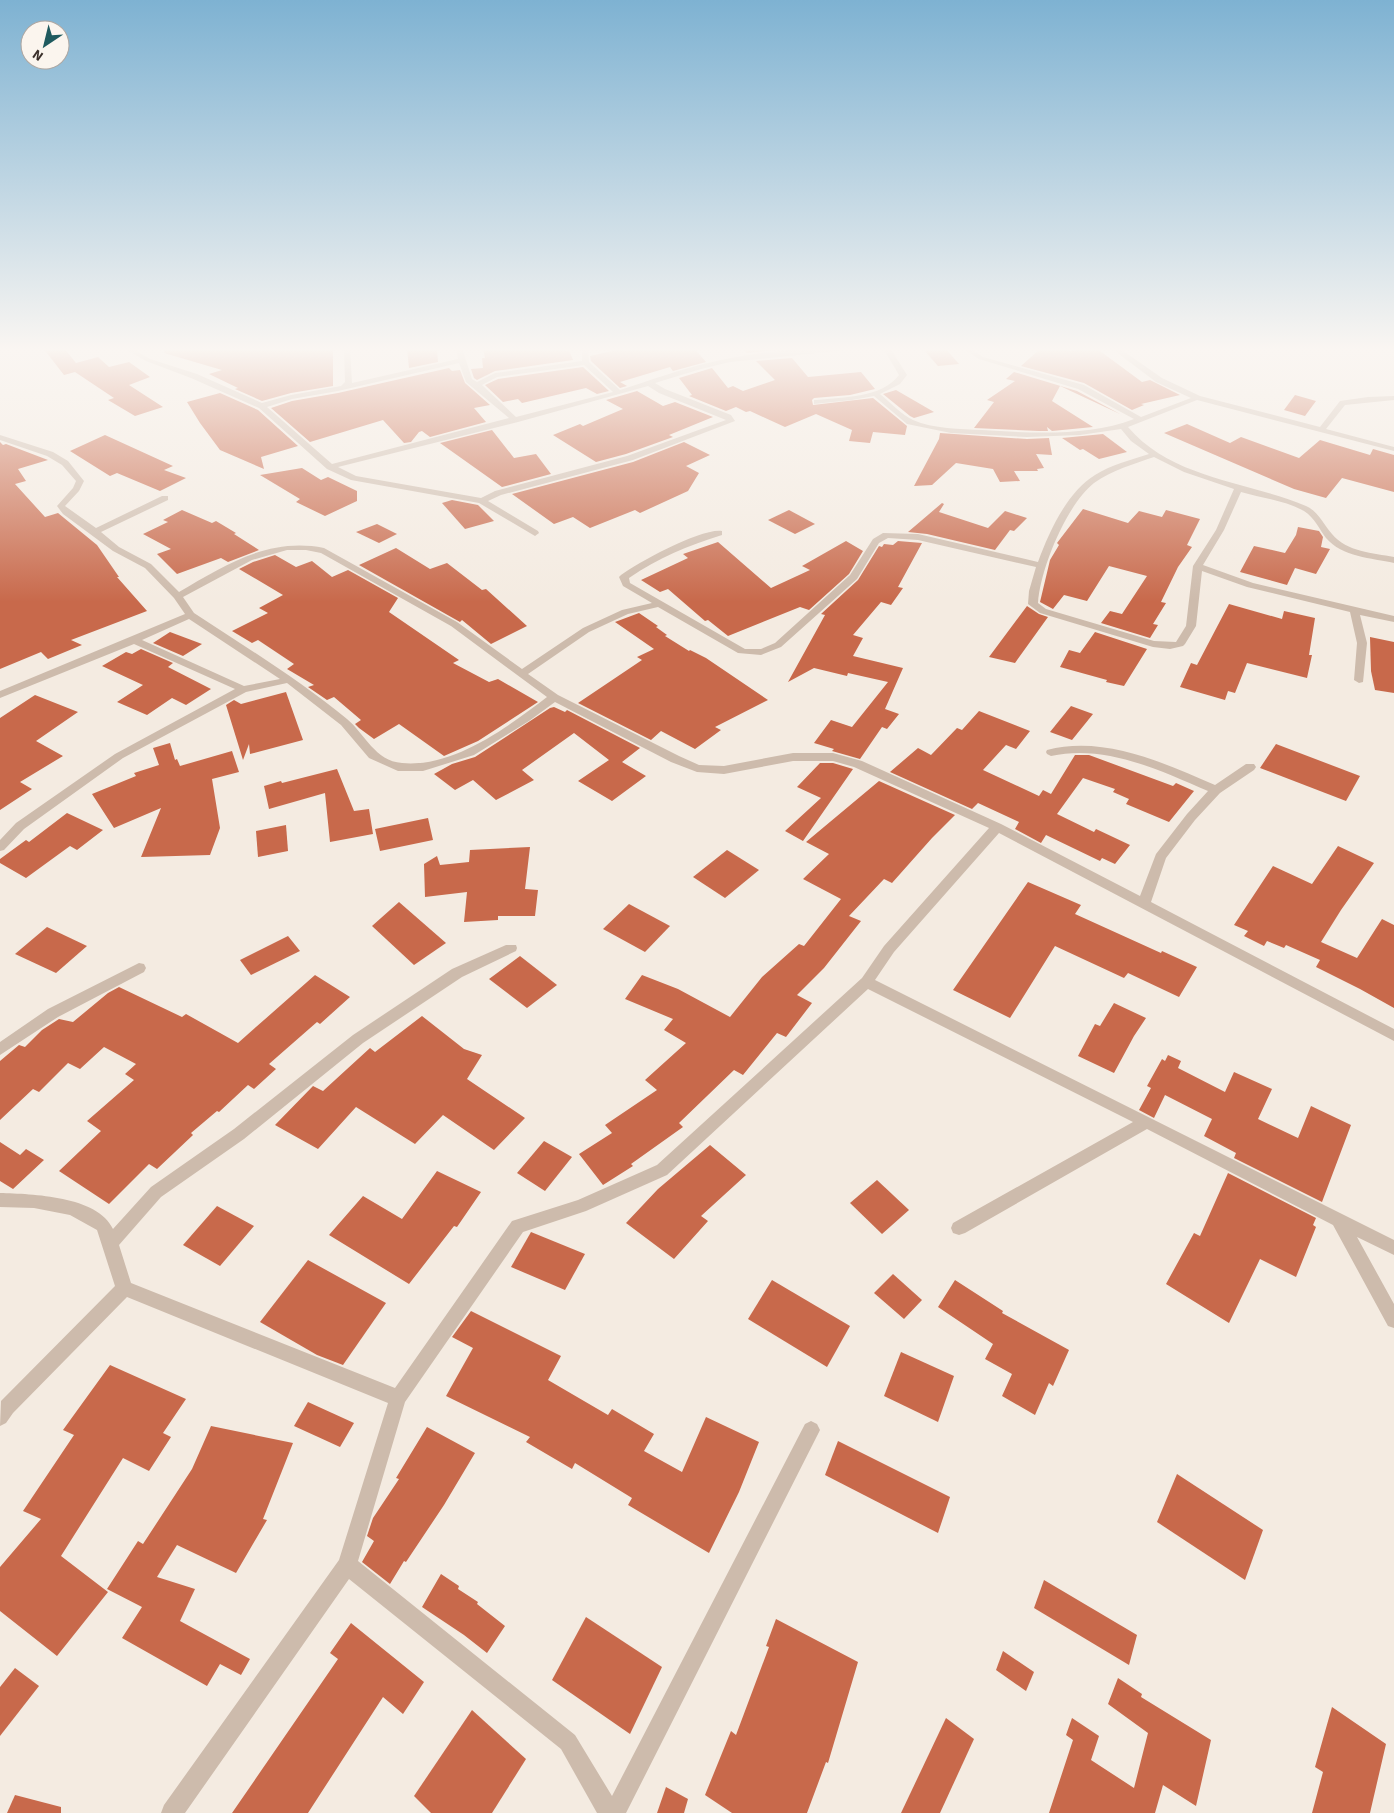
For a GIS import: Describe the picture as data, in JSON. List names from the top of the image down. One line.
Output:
{"north":"bottom left"}
